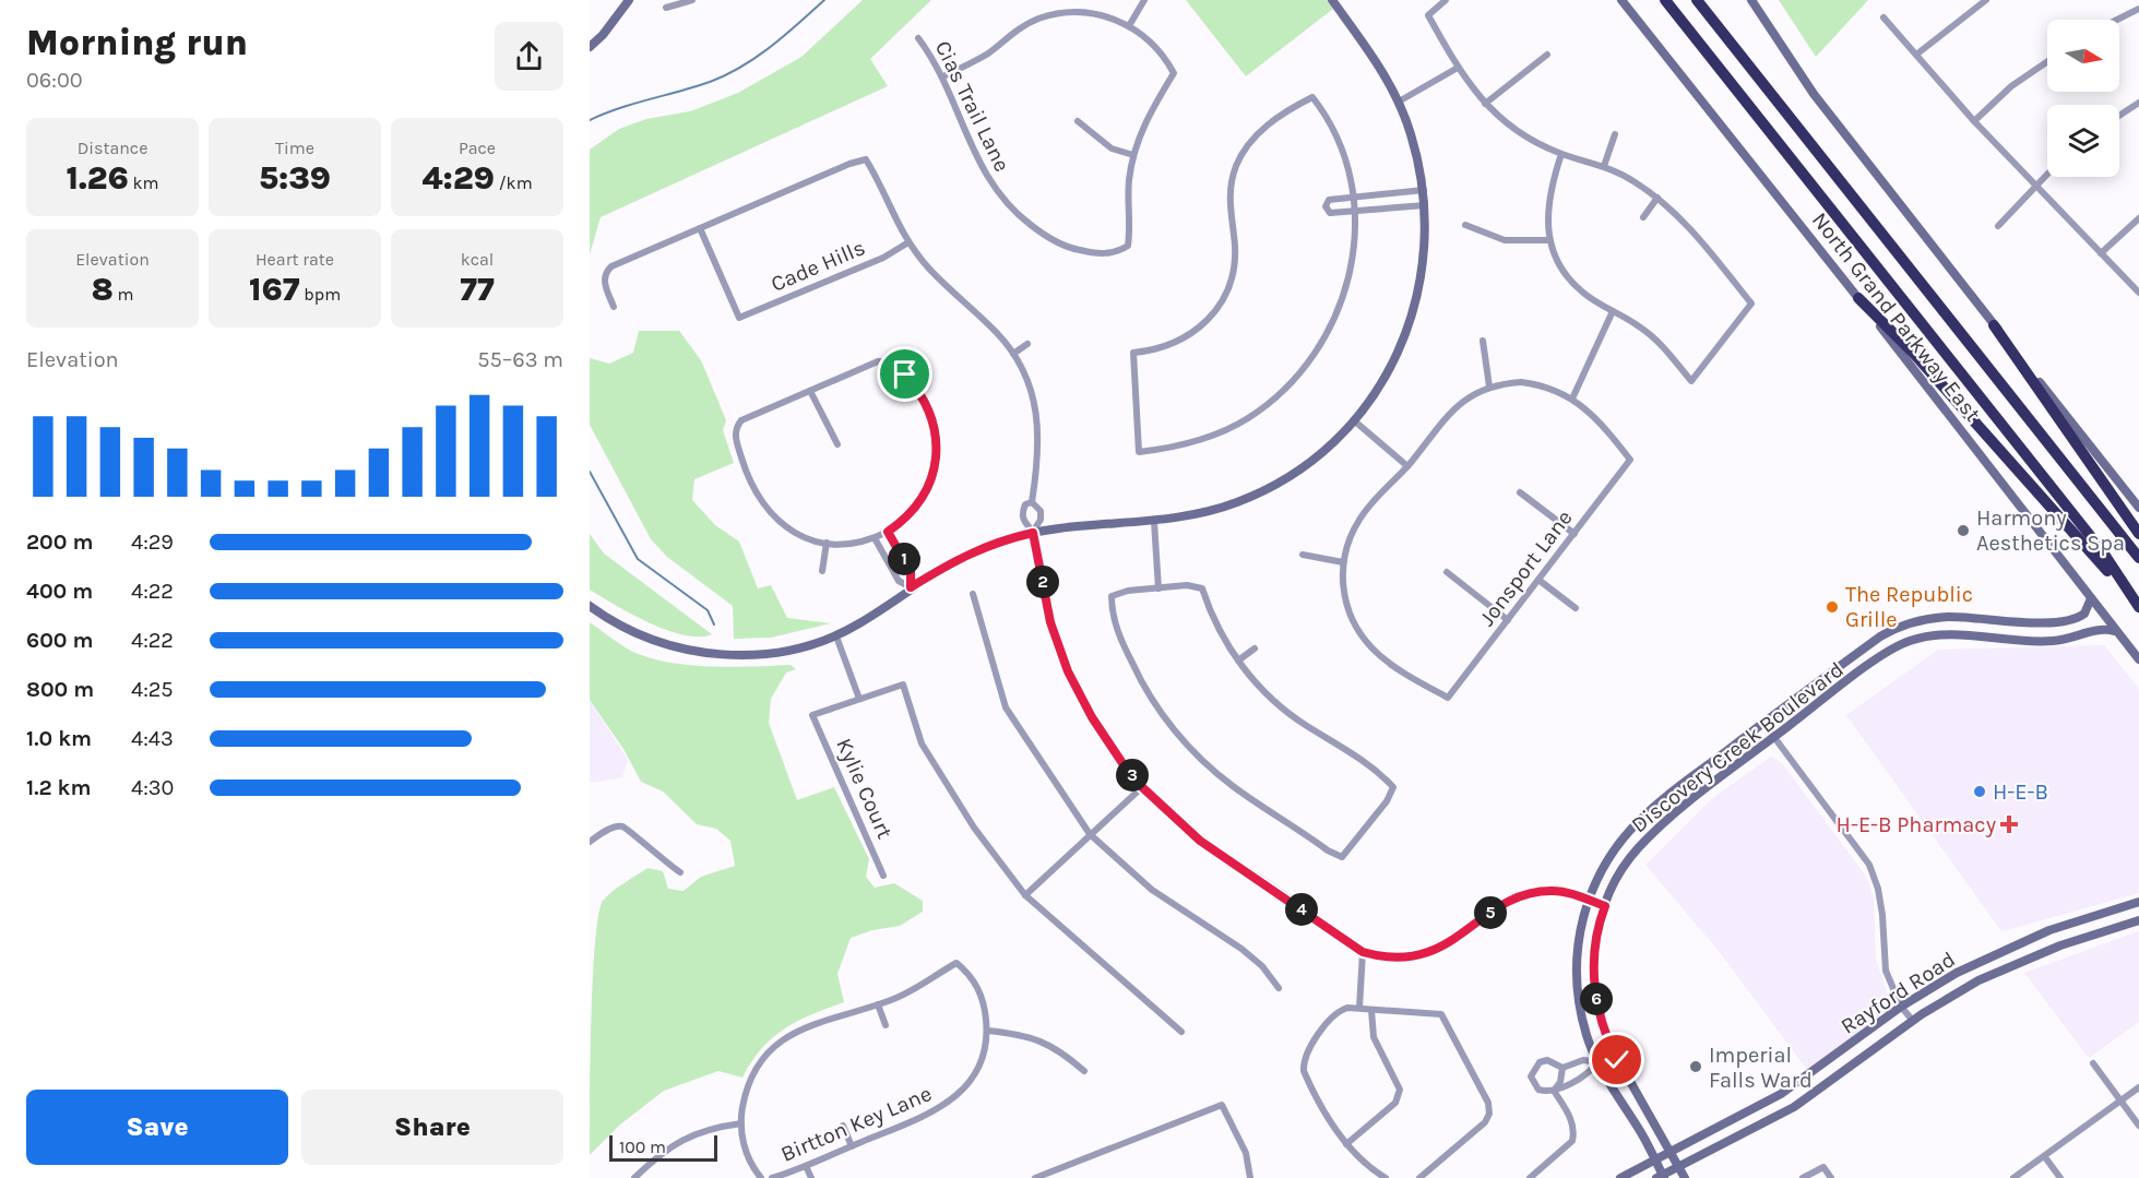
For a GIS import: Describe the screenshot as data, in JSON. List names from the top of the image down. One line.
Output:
{"streets":{"highway":["North Grand Parkway East"],"street":["Cias Trail Lane","Cade Hills","Jonsport Lane","Discovery Creek Boulevard","Kylie Court","Rayford Road","Birtton Key Lane"]},"crossings":[["North Grand Parkway East","Discovery Creek Boulevard"],["Discovery Creek Boulevard","Rayford Road"]],"places":{"other":["Harmony Aesthetics Spa","The Republic Grille","H-E-B","Imperial Falls Ward"],"health":["H-E-B Pharmacy"]},"scale_bar":"100 m","north":"right","page":{"heading":["Morning run","06:00"],"stats":[["Distance","1.26 km"],["Time","5:39"],["Pace","4:29 /km"],["Elevation","8 m"],["Heart rate","167 bpm"],["kcal","77"]],"chart":["Elevation","55–63 m"],"list":[{"name":"200 m","note":"4:29"},{"name":"400 m","note":"4:22"},{"name":"600 m","note":"4:22"},{"name":"800 m","note":"4:25"},{"name":"1.0 km","note":"4:43"},{"name":"1.2 km","note":"4:30"}],"pins":["1","2","3","4","5","6"],"buttons":["Save","Share"],"scale":"100 m"}}
